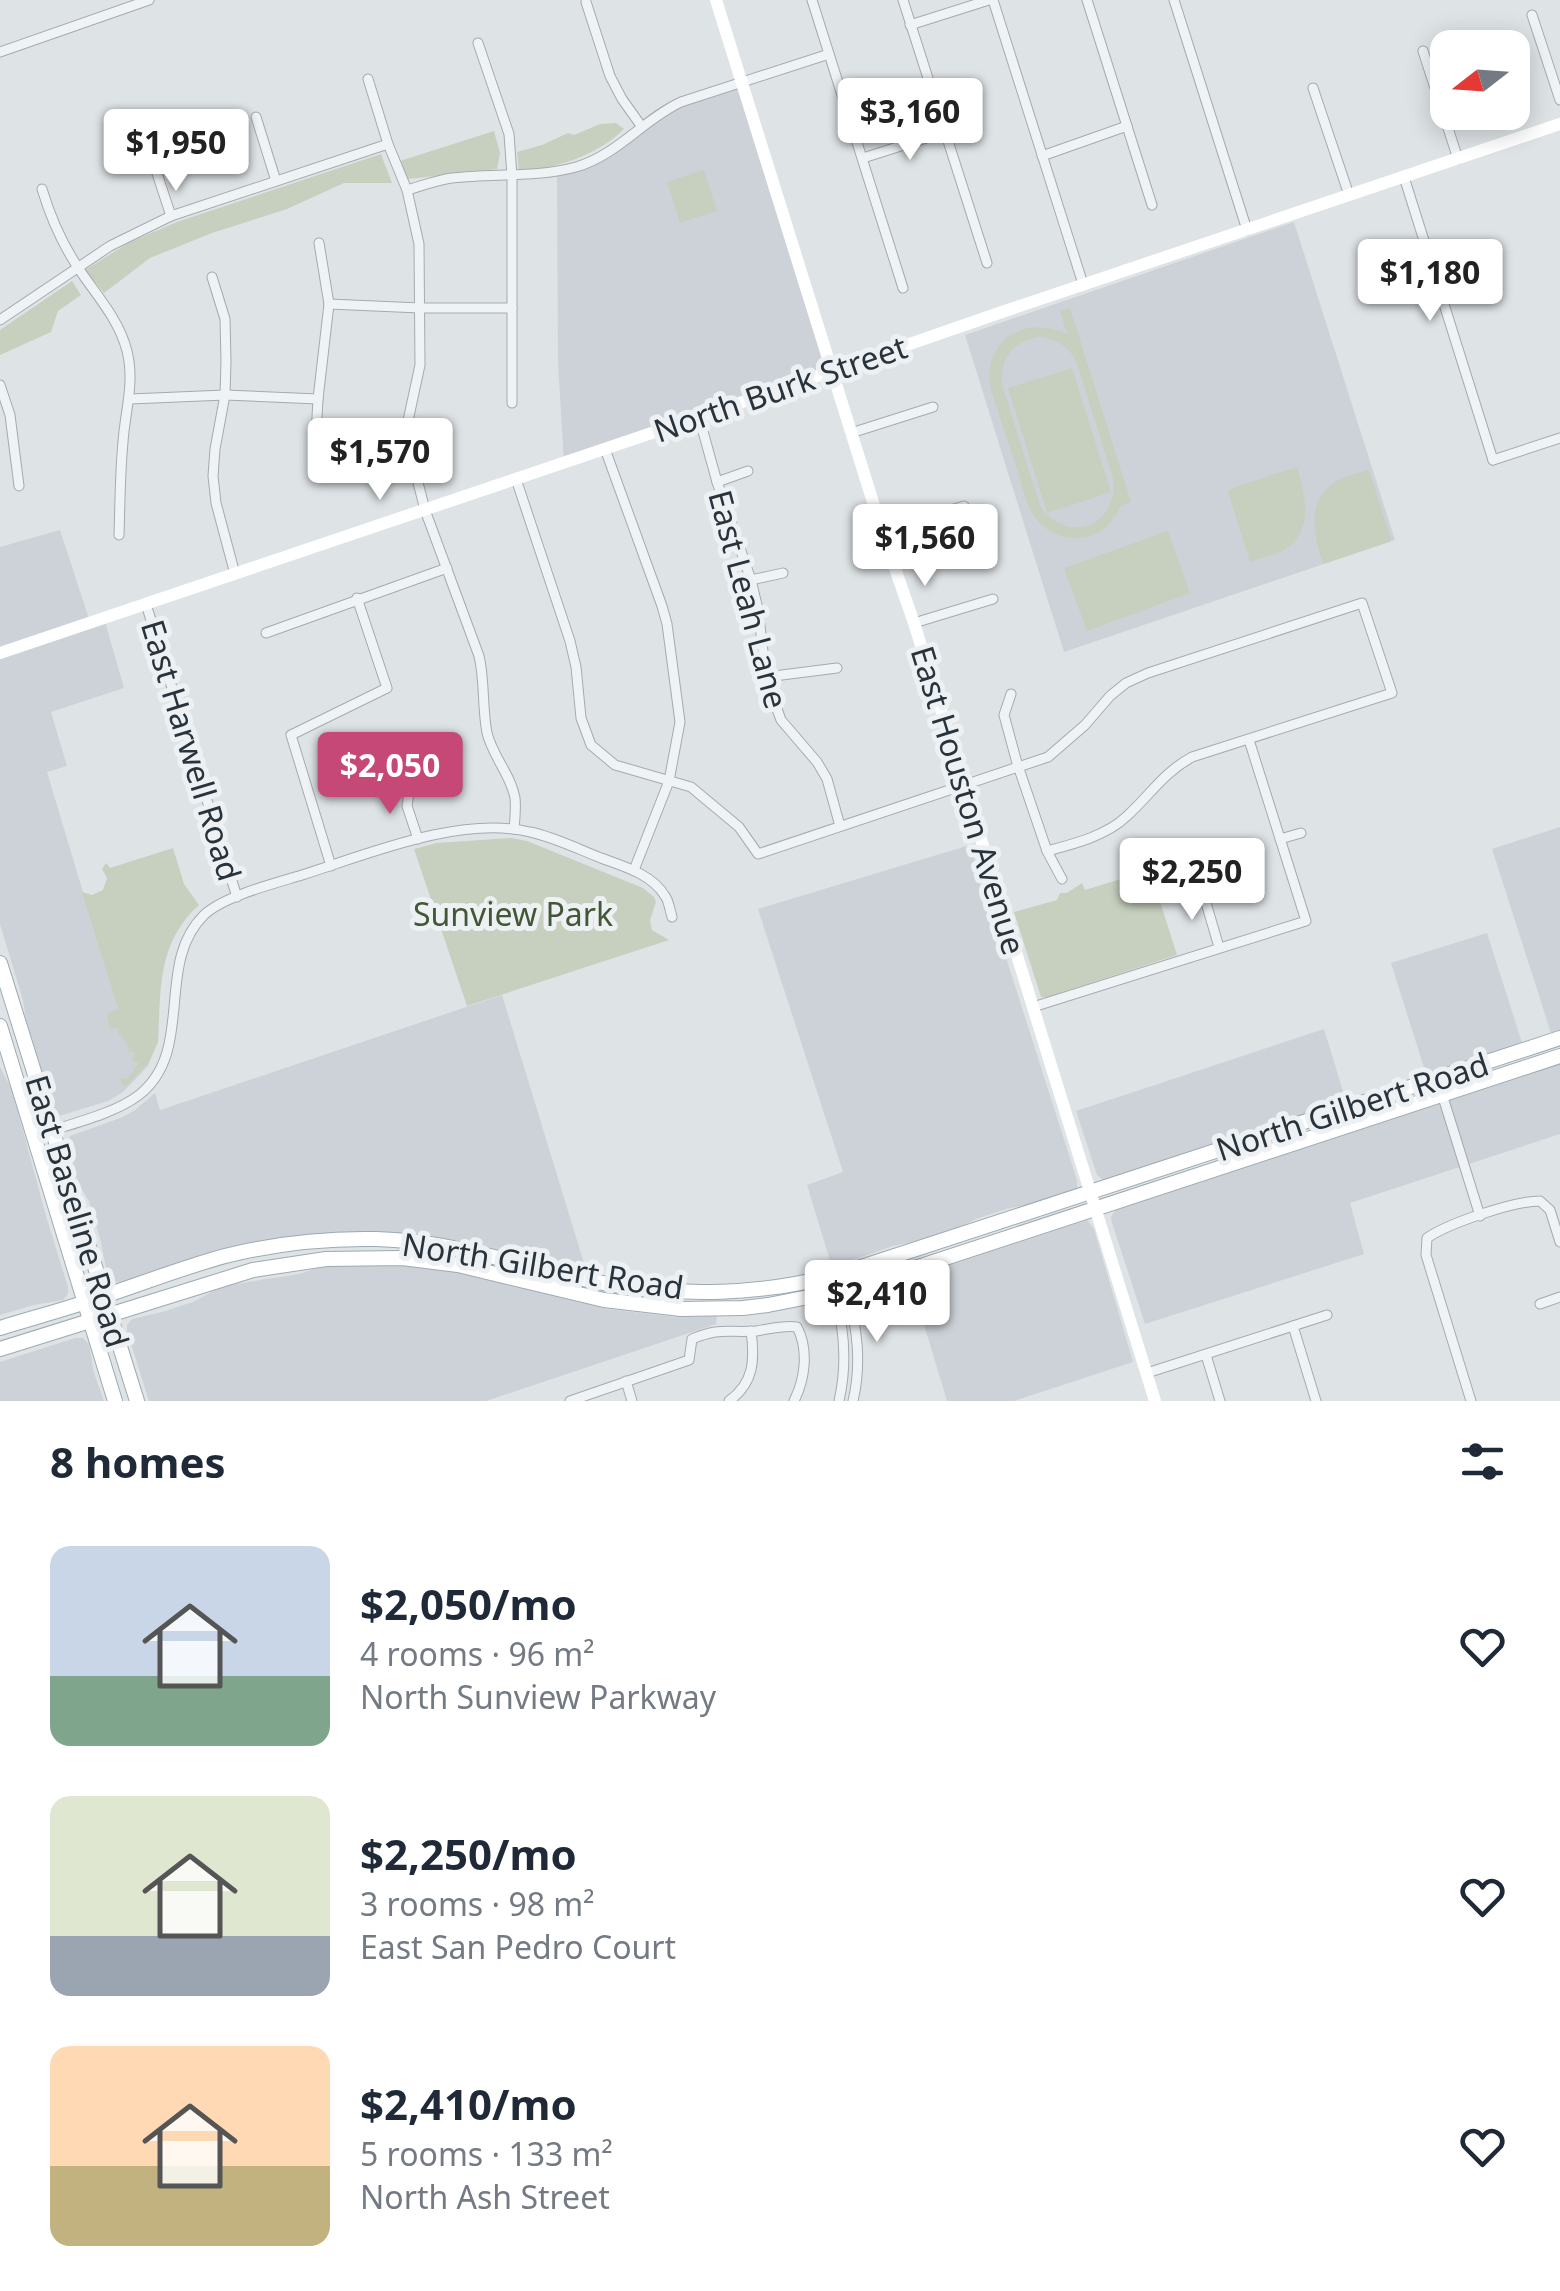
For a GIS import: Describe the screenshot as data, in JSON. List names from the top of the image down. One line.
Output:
{"streets":{"main road":["North Gilbert Road","East Baseline Road"],"street":["North Burk Street","East Leah Lane","East Harwell Road","East Houston Avenue"]},"crossings":[["North Burk Street","East Leah Lane"],["North Burk Street","East Harwell Road"],["North Burk Street","East Houston Avenue"],["East Houston Avenue","North Gilbert Road"],["North Gilbert Road","East Baseline Road"]],"parks":["Sunview Park"],"north":"left","page":{"price":["$3,160","$1,950","$1,180","$1,570","$1,560","$2,050","$2,250","$2,410"],"heading":"8 homes","list":[{"name":"$2,050/mo","note":"4 rooms · 96 m² · North Sunview Parkway"},{"name":"$2,250/mo","note":"3 rooms · 98 m² · East San Pedro Court"},{"name":"$2,410/mo","note":"5 rooms · 133 m² · North Ash Street"}]}}
